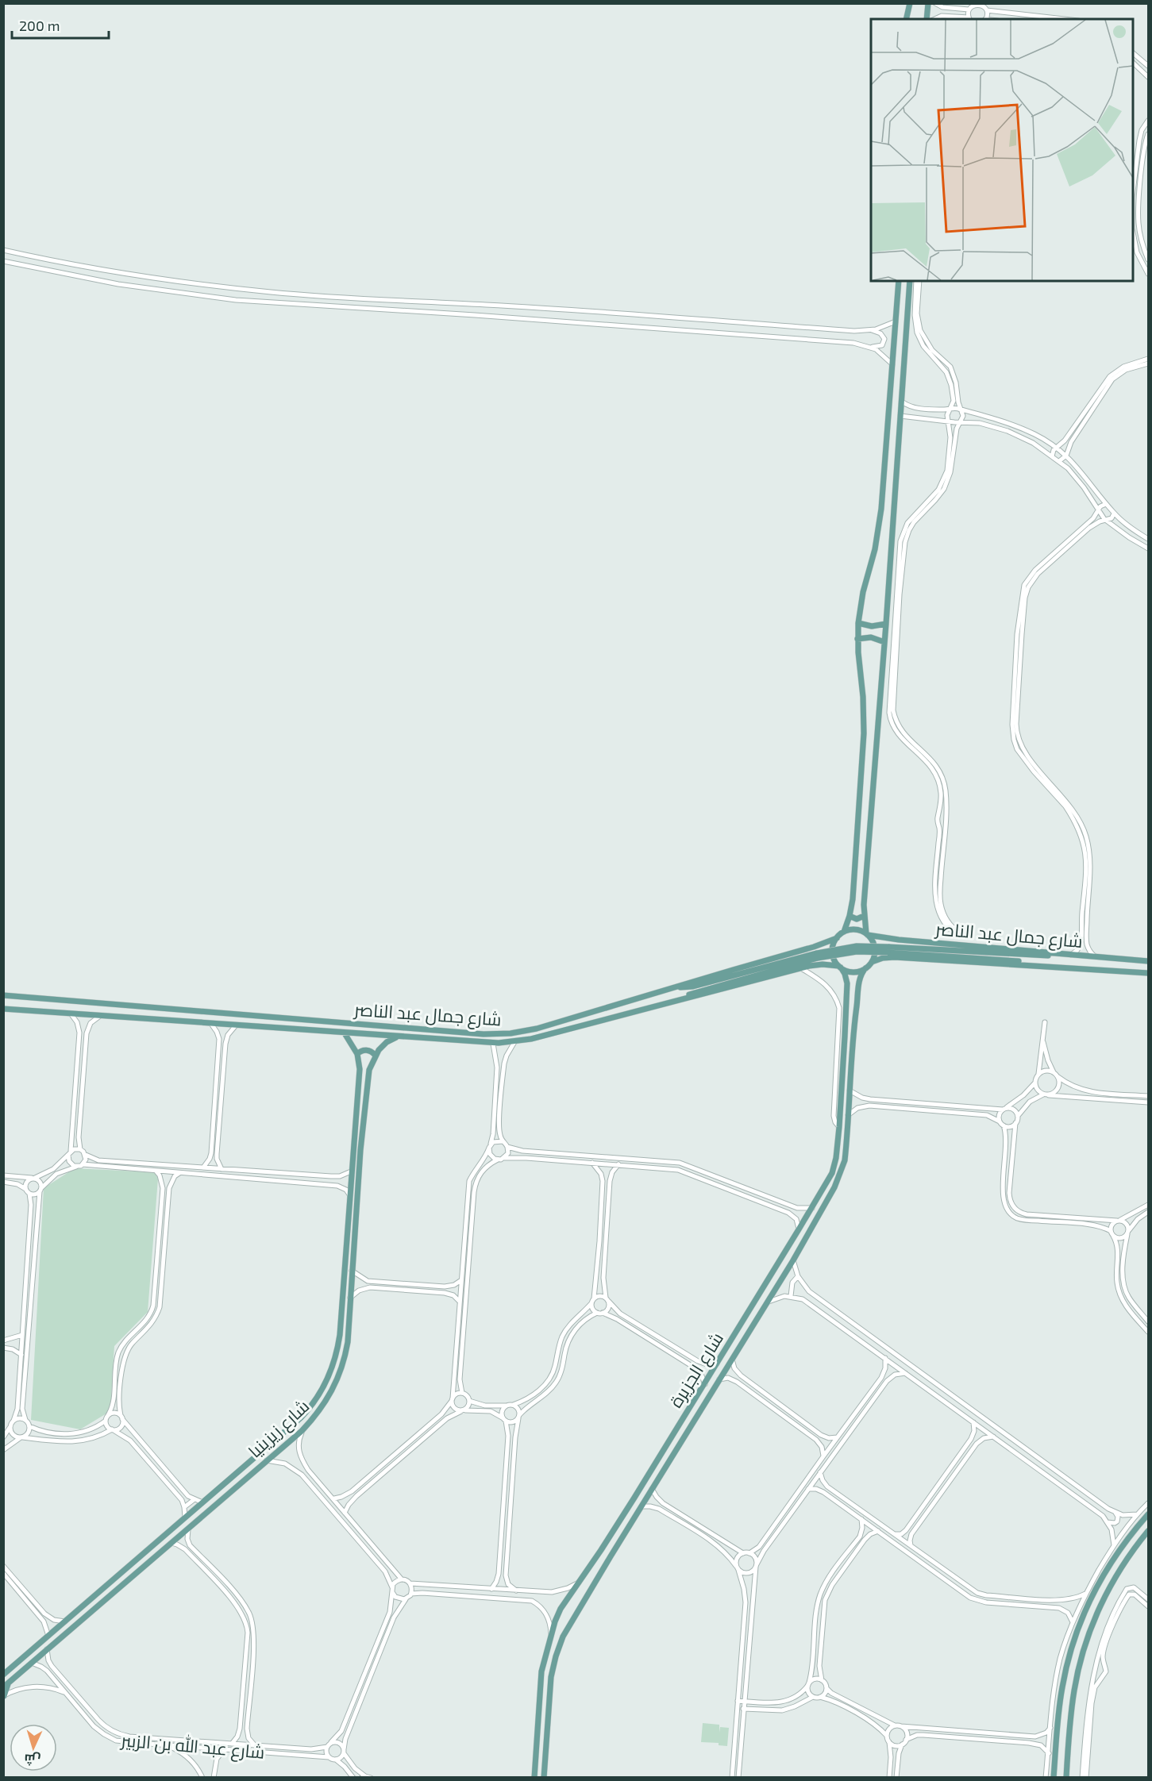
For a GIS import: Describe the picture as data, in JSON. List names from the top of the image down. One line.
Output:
{"streets":{"main road":["شارع جمال عبد الناصر","شارع الجزيرة","شارع زيزينيا"],"street":["شارع عبد الله بن الزبير"]},"crossings":[["شارع جمال عبد الناصر","شارع الجزيرة"],["شارع جمال عبد الناصر","شارع زيزينيا"],["شارع زيزينيا","شارع عبد الله بن الزبير"]],"scale_bar":"200 m","north":"bottom"}
